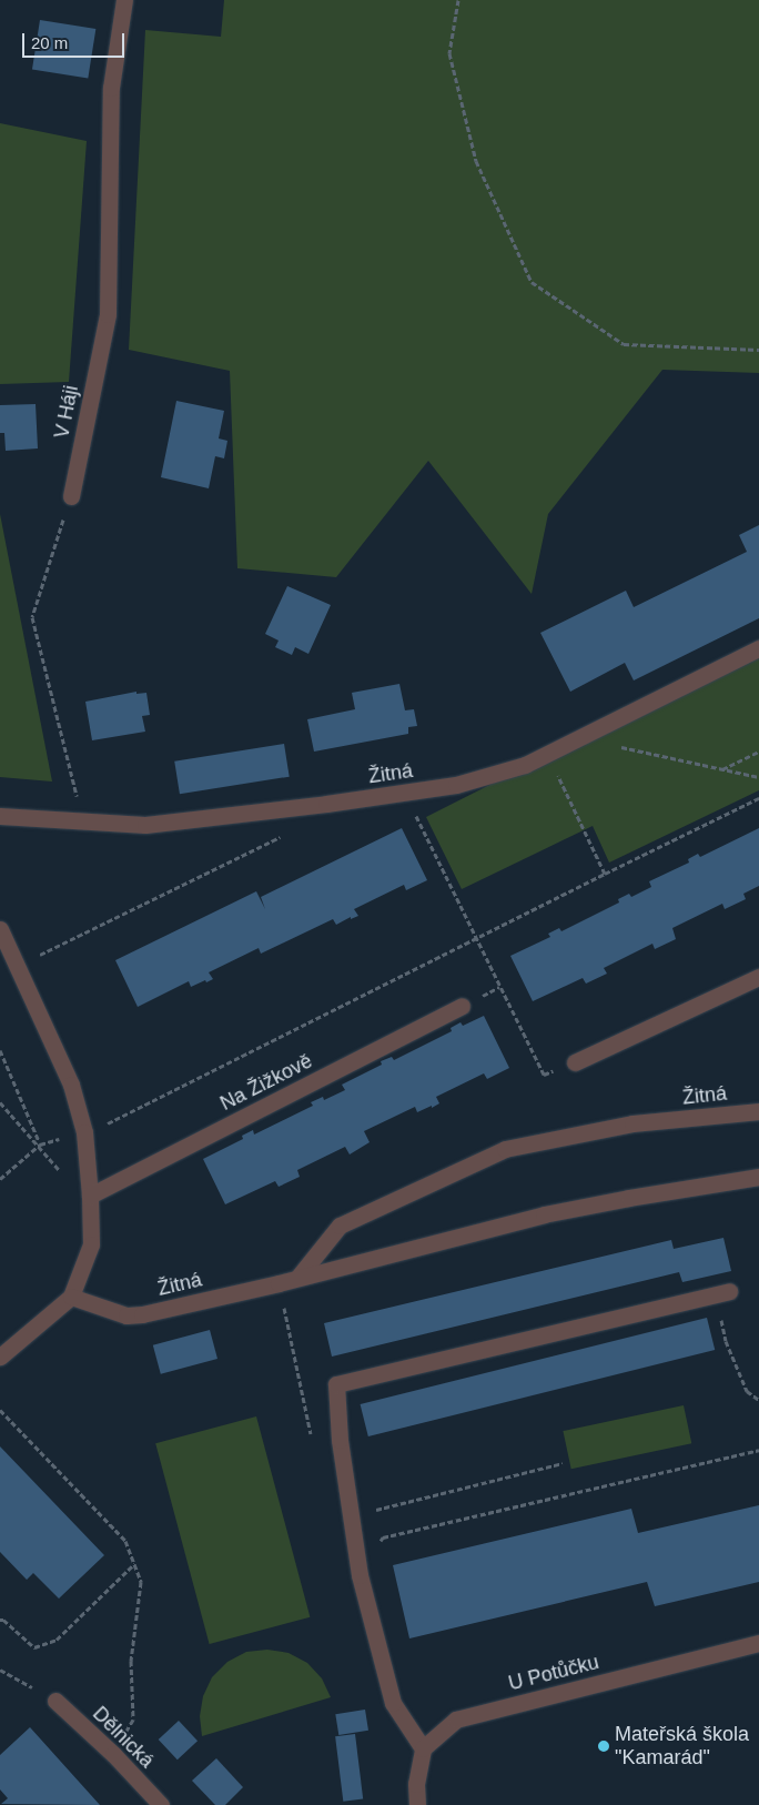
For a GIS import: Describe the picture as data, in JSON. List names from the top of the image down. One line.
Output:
{"streets":{"street":["V Háji","Žitná","Na Žižkově","U Potůčku","Dělnická"]},"places":["Mateřská škola \"Kamarád\""],"scale_bar":"20 m"}
